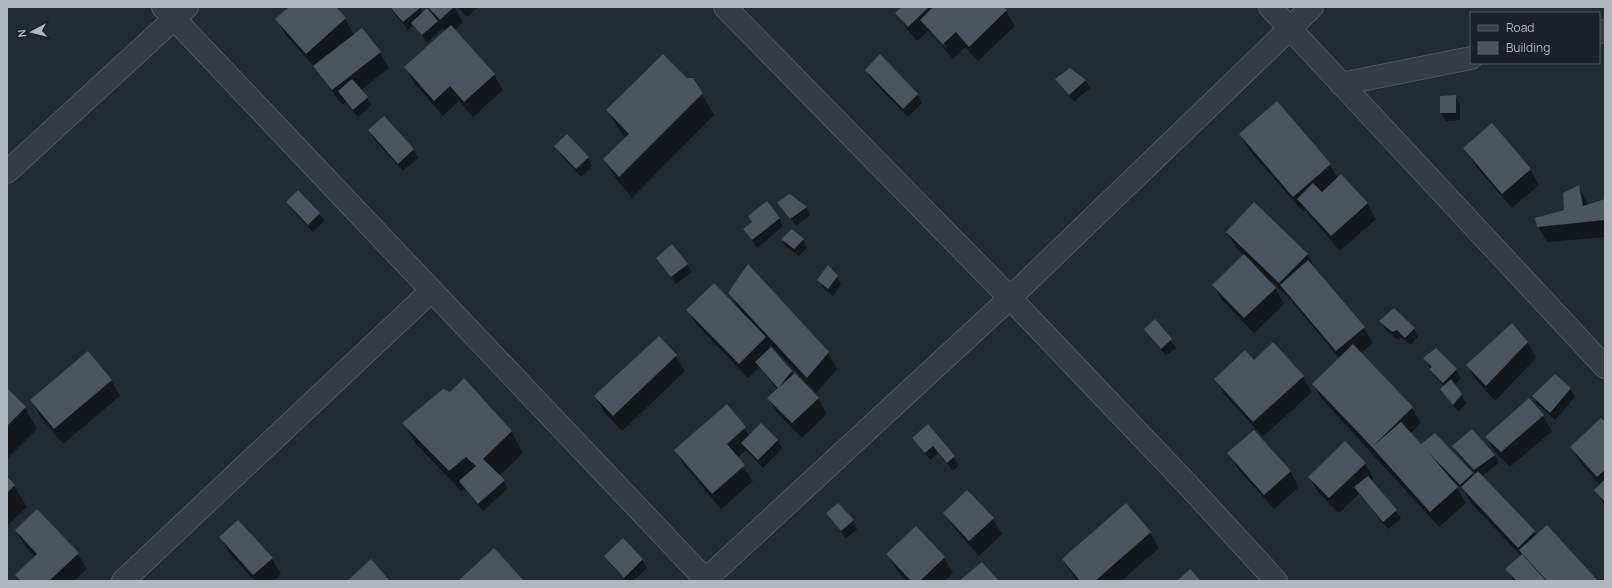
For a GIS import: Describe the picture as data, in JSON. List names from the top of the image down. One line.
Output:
{"legend":["Road","Building"],"north":"left"}
